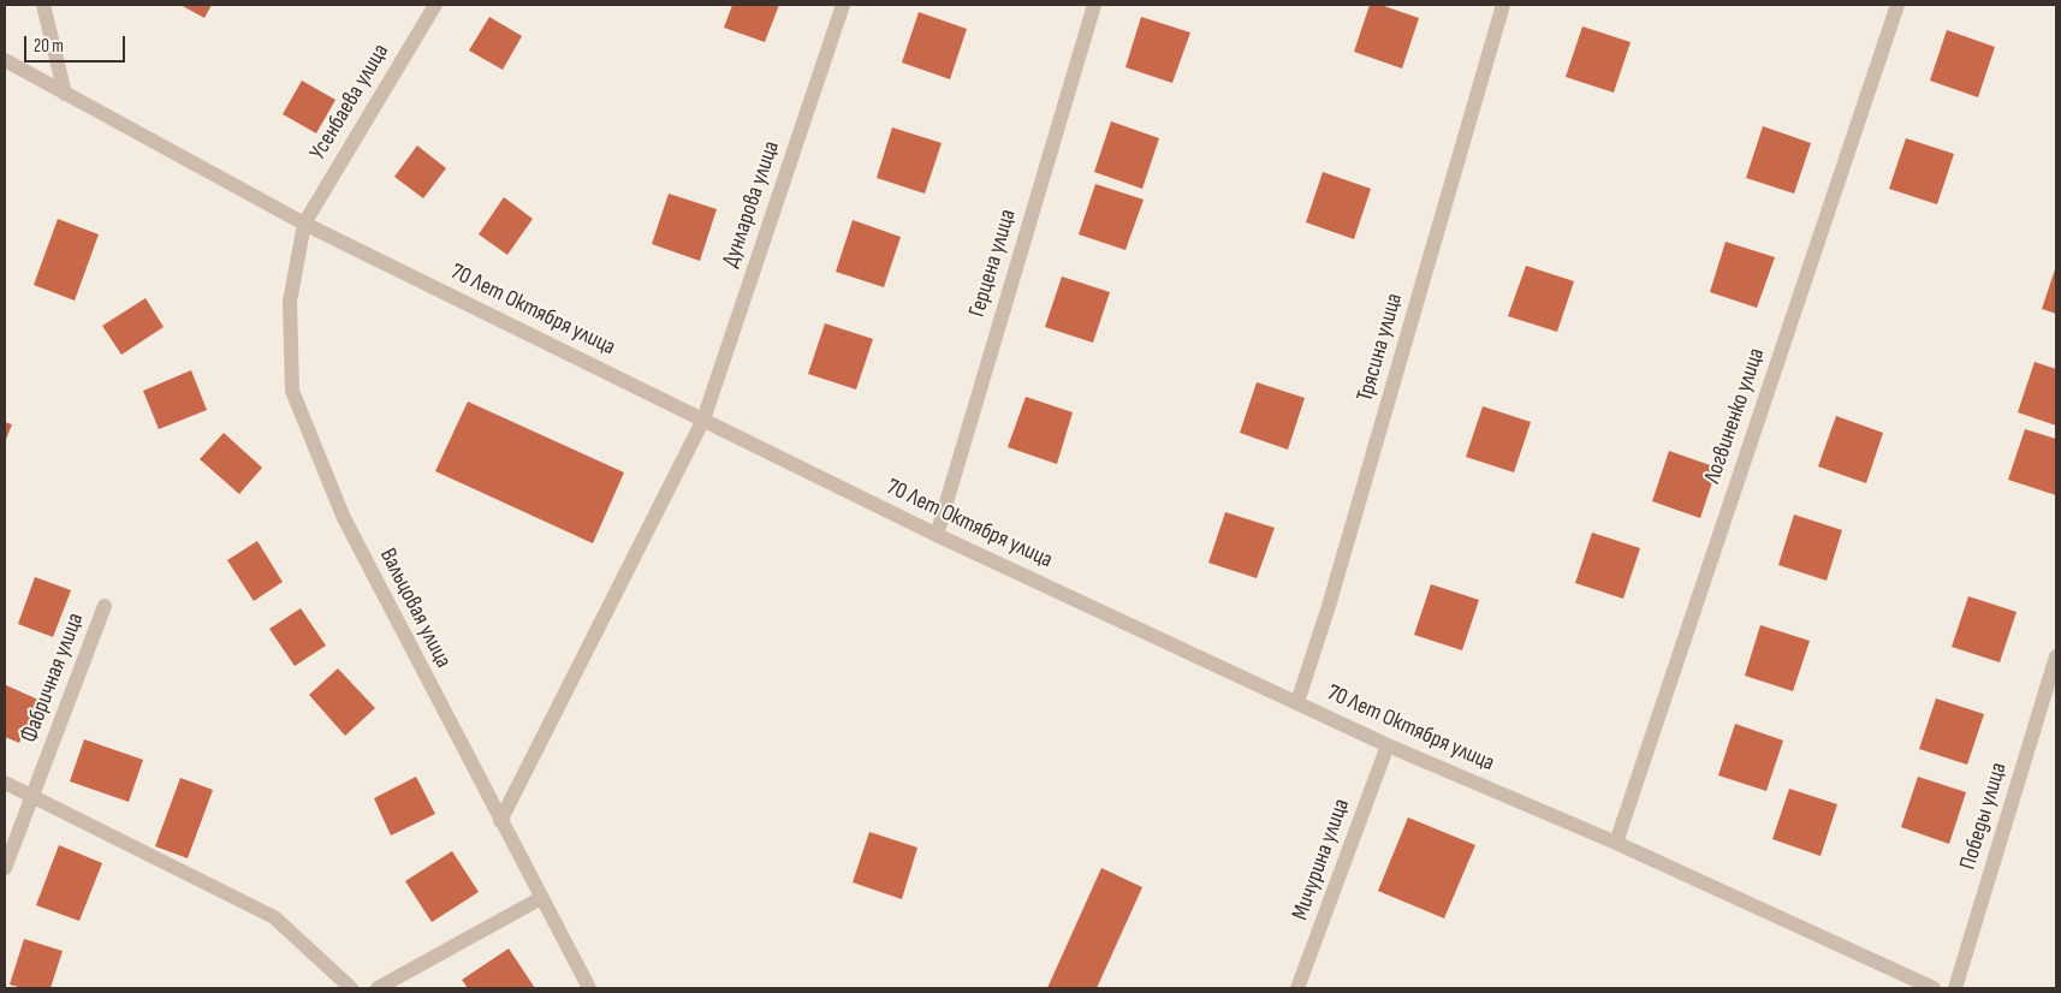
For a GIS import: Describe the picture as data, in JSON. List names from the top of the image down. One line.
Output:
{"streets":{"street":["Усенбаева улица","Дунларова улица","Герцена улица","70 Лет Октября улица","Трясина улица","Логвиненко улица","Вальцовая улица","Фабричная улица","Победы улица","Мичурина улица"]},"crossings":[["Усенбаева улица","70 Лет Октября улица"],["Усенбаева улица","Вальцовая улица"],["Дунларова улица","70 Лет Октября улица"],["Дунларова улица","Вальцовая улица"],["Герцена улица","70 Лет Октября улица"],["70 Лет Октября улица","Трясина улица"],["70 Лет Октября улица","Логвиненко улица"],["70 Лет Октября улица","Вальцовая улица"],["70 Лет Октября улица","Мичурина улица"]],"scale_bar":"20 m"}
